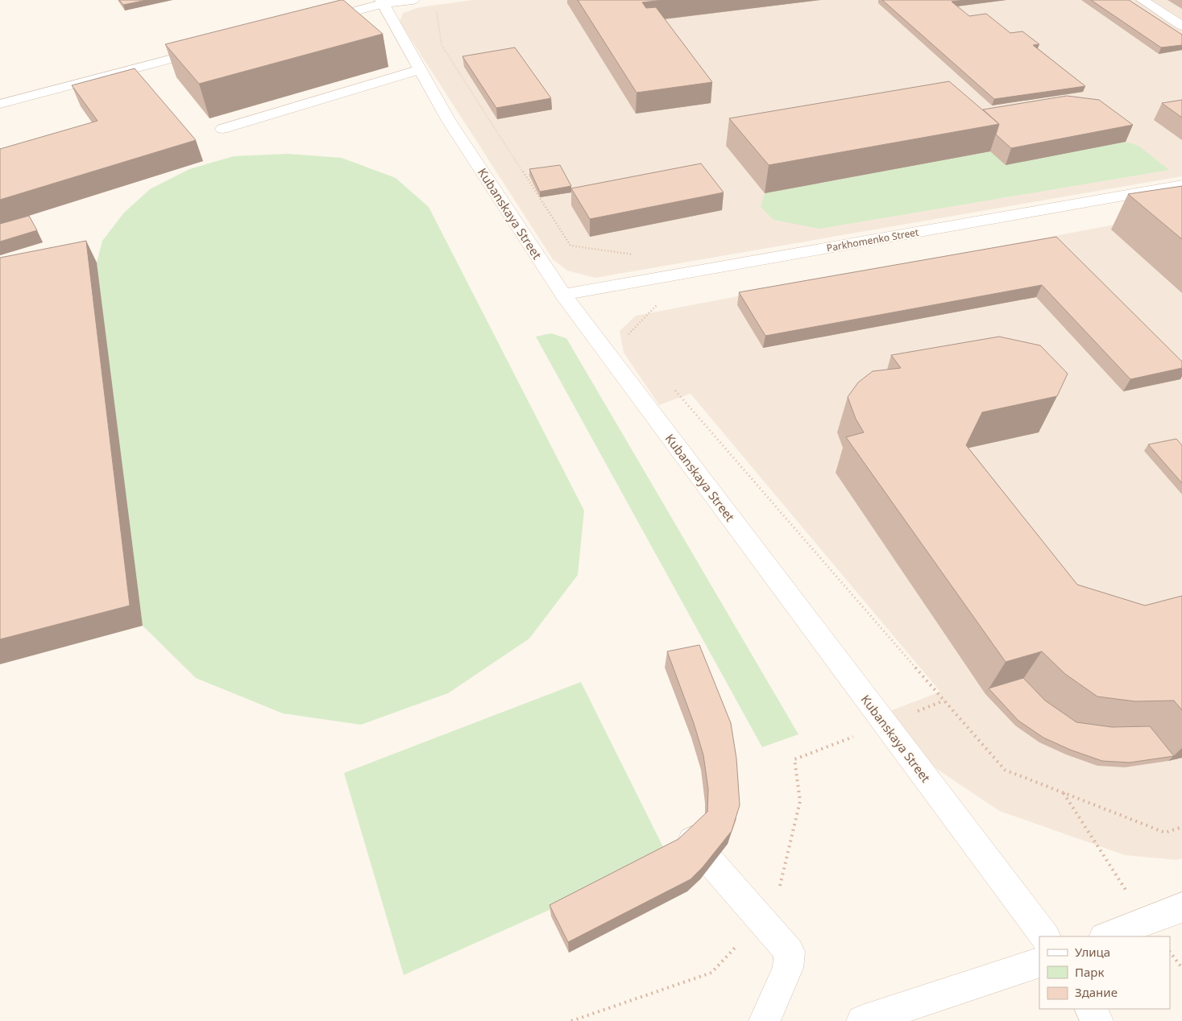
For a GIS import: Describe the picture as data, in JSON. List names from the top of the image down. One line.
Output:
{"streets":{"main road":["Kubanskaya Street","Parkhomenko Street"]},"crossings":[["Kubanskaya Street","Parkhomenko Street"]],"legend":["Улица","Парк","Здание"]}
